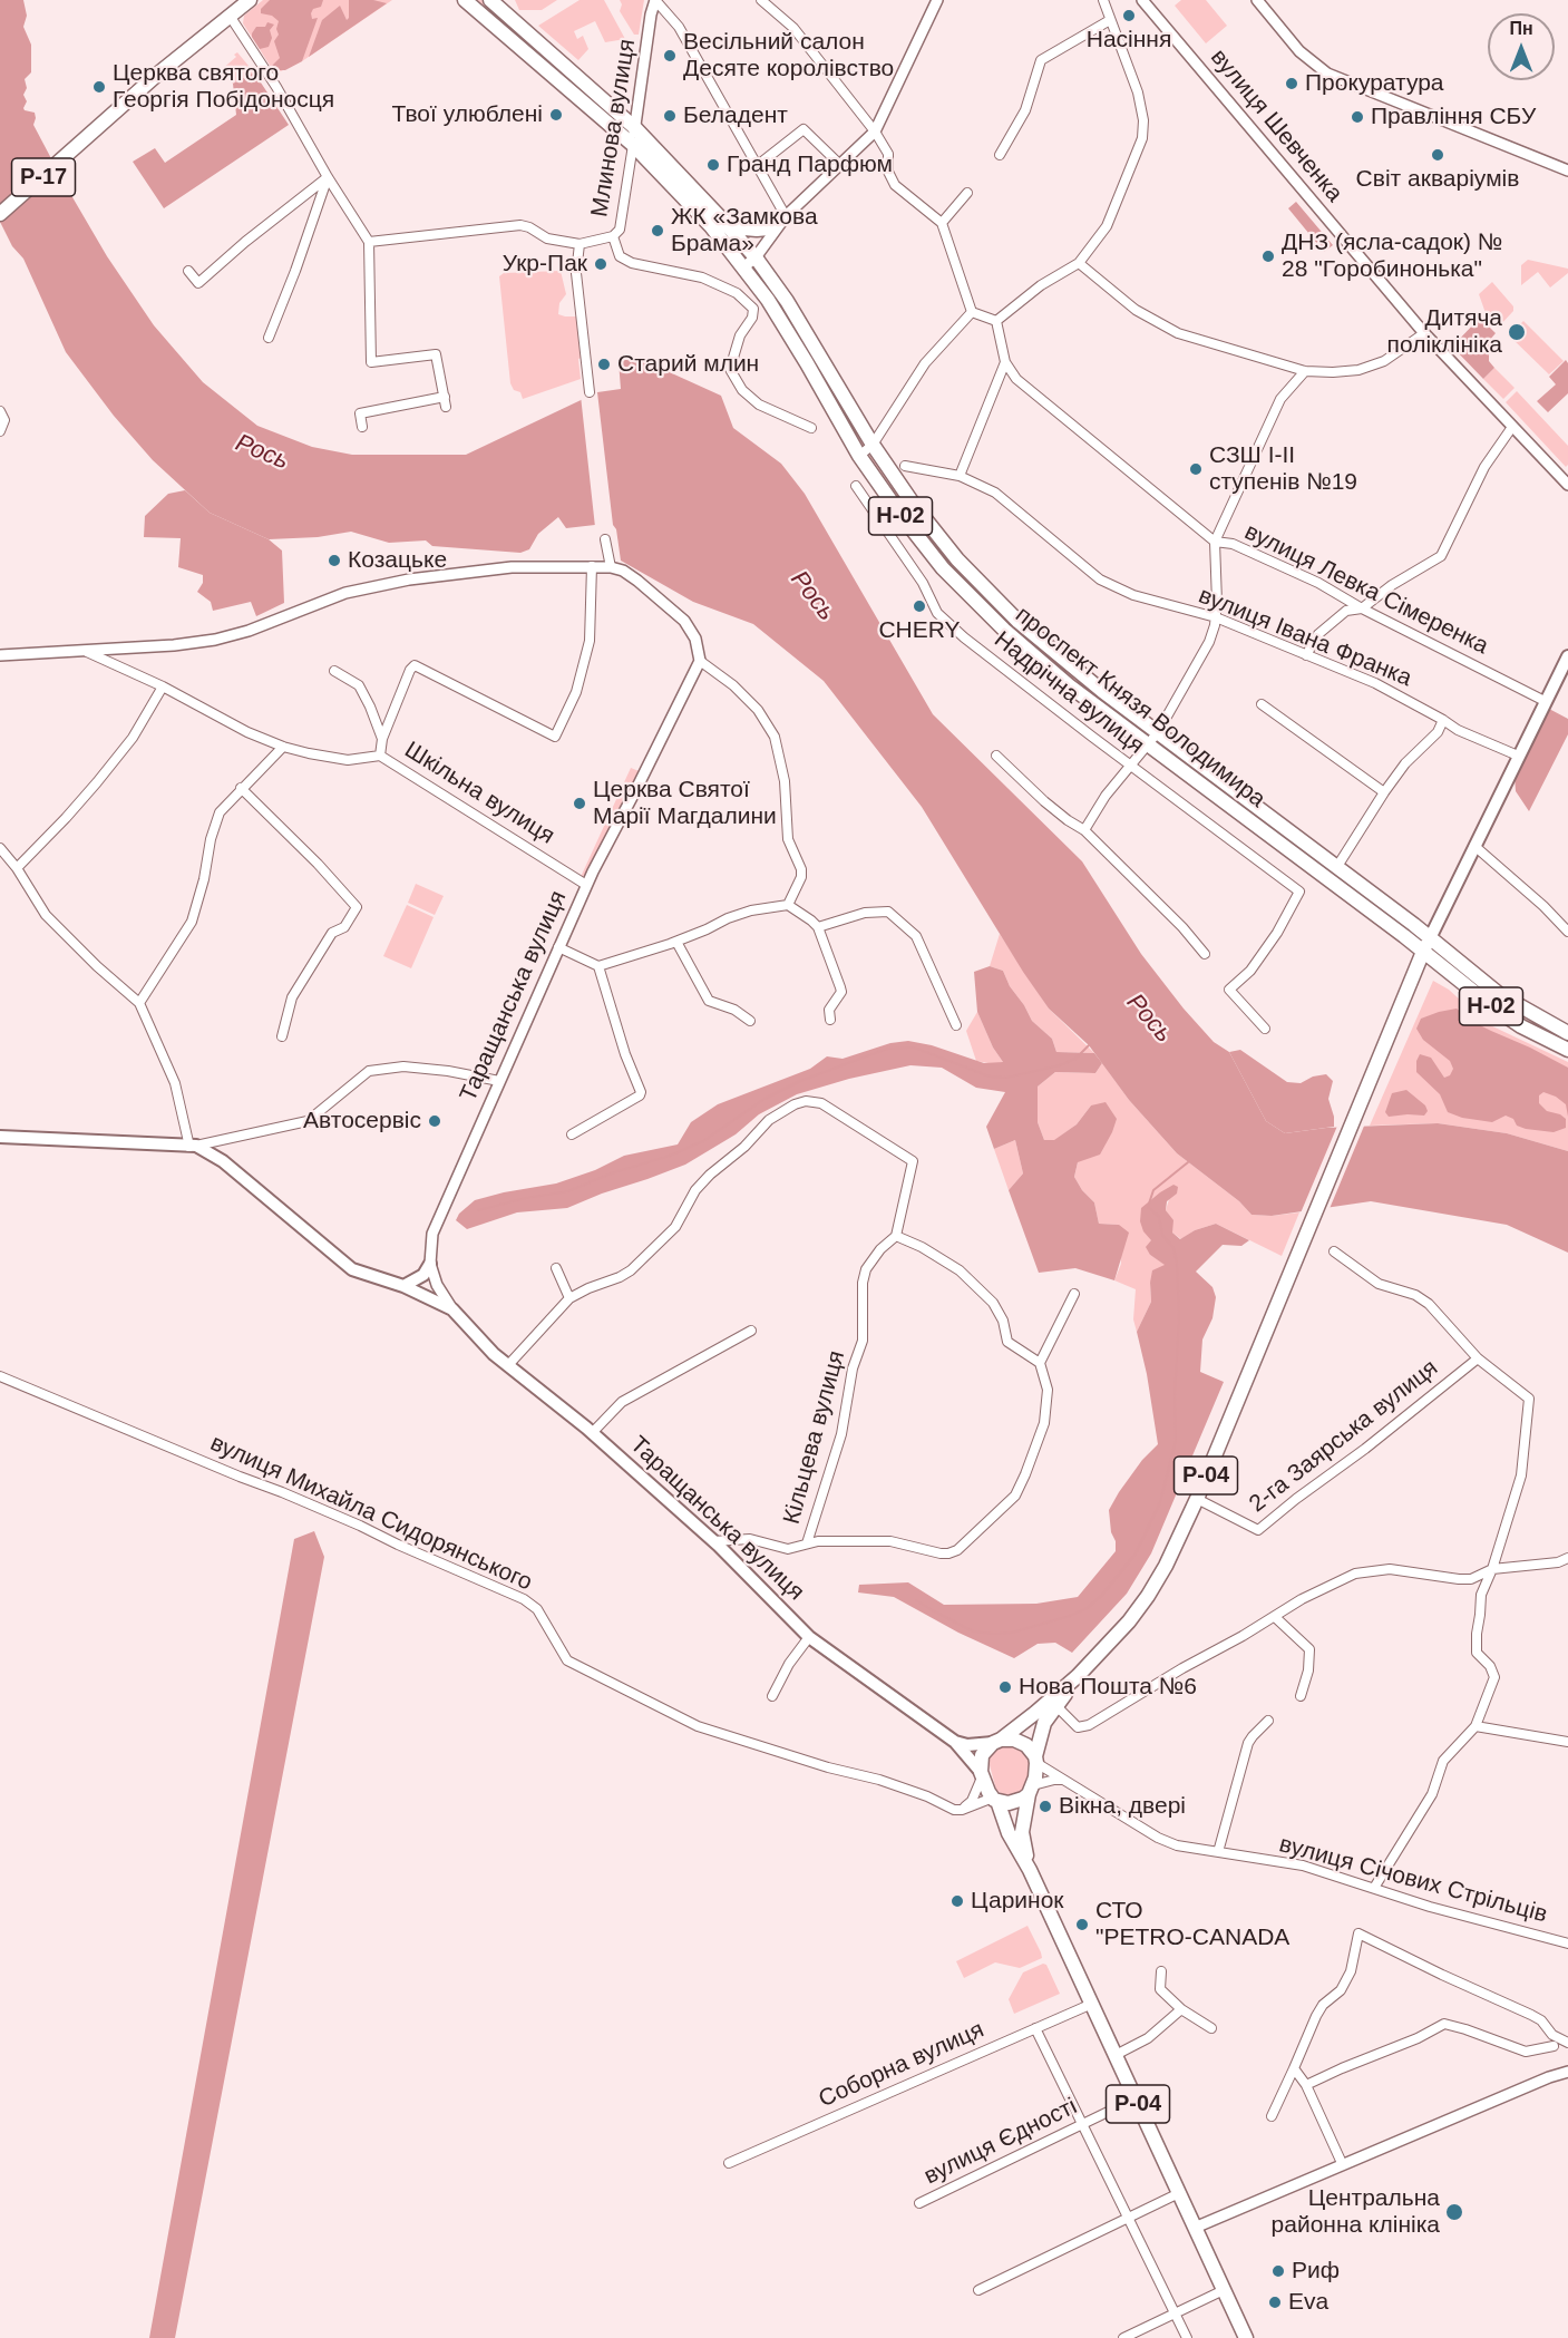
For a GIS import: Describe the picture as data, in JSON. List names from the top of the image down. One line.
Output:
{"streets":{"main road":["Р-17","Н-02","проспект Князя Володимира","Таращанська вулиця","Р-04"],"street":["вулиця Шевченка","Млинова вулиця","вулиця Левка Сімеренка","вулиця Івана Франка","Надрічна вулиця","Шкільна вулиця","2-га Заярська вулиця","Кільцева вулиця","вулиця Михайла Сидорянського","вулиця Січових Стрільців","Соборна вулиця","вулиця Єдності"]},"crossings":[["Млинова вулиця","проспект Князя Володимира"],["проспект Князя Володимира","Р-04"],["Шкільна вулиця","Таращанська вулиця"],["Таращанська вулиця","Р-04"],["Таращанська вулиця","вулиця Січових Стрільців"],["2-га Заярська вулиця","Р-04"],["Р-04","вулиця Січових Стрільців"],["Р-04","Соборна вулиця"],["Р-04","вулиця Єдності"]],"water":["Рось"],"places":["Насіння","Весільний салон Десяте королівство","Прокуратура","Церква святого Георгія Побідоносця","Твої улюблені","Беладент","Правління СБУ","Світ акваріумів","Гранд Парфюм","ЖК «Замкова Брама»","ДНЗ (ясла-садок) № 28 \"Горобинонька\"","Укр-Пак","Дитяча поліклініка","Старий млин","СЗШ I-II ступенів №19","Козацьке","CHERY","Церква Святої Марії Магдалини","Автосервіс","Нова Пошта №6","Вікна, двері","Царинок","СТО \"PETRO-CANADA","Центральна районна клініка","Риф","Eva"],"north":"top"}
